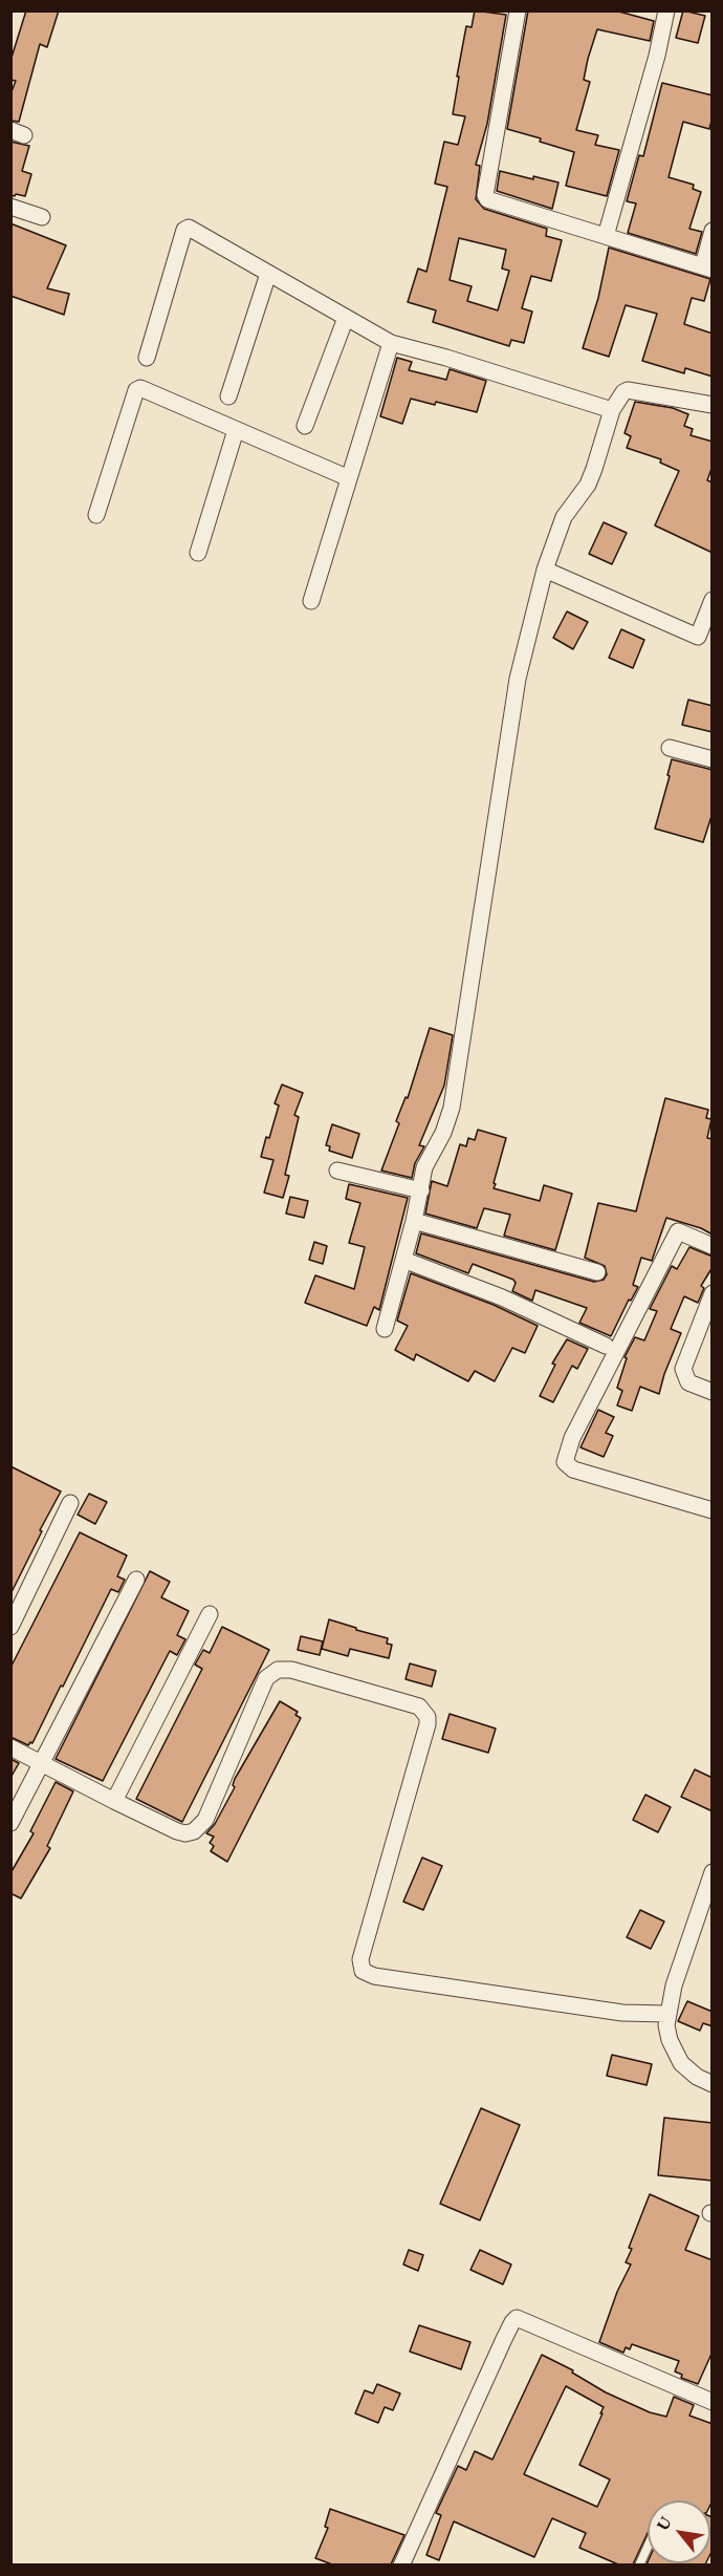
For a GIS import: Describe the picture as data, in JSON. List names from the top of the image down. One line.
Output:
{"north":"top left"}
